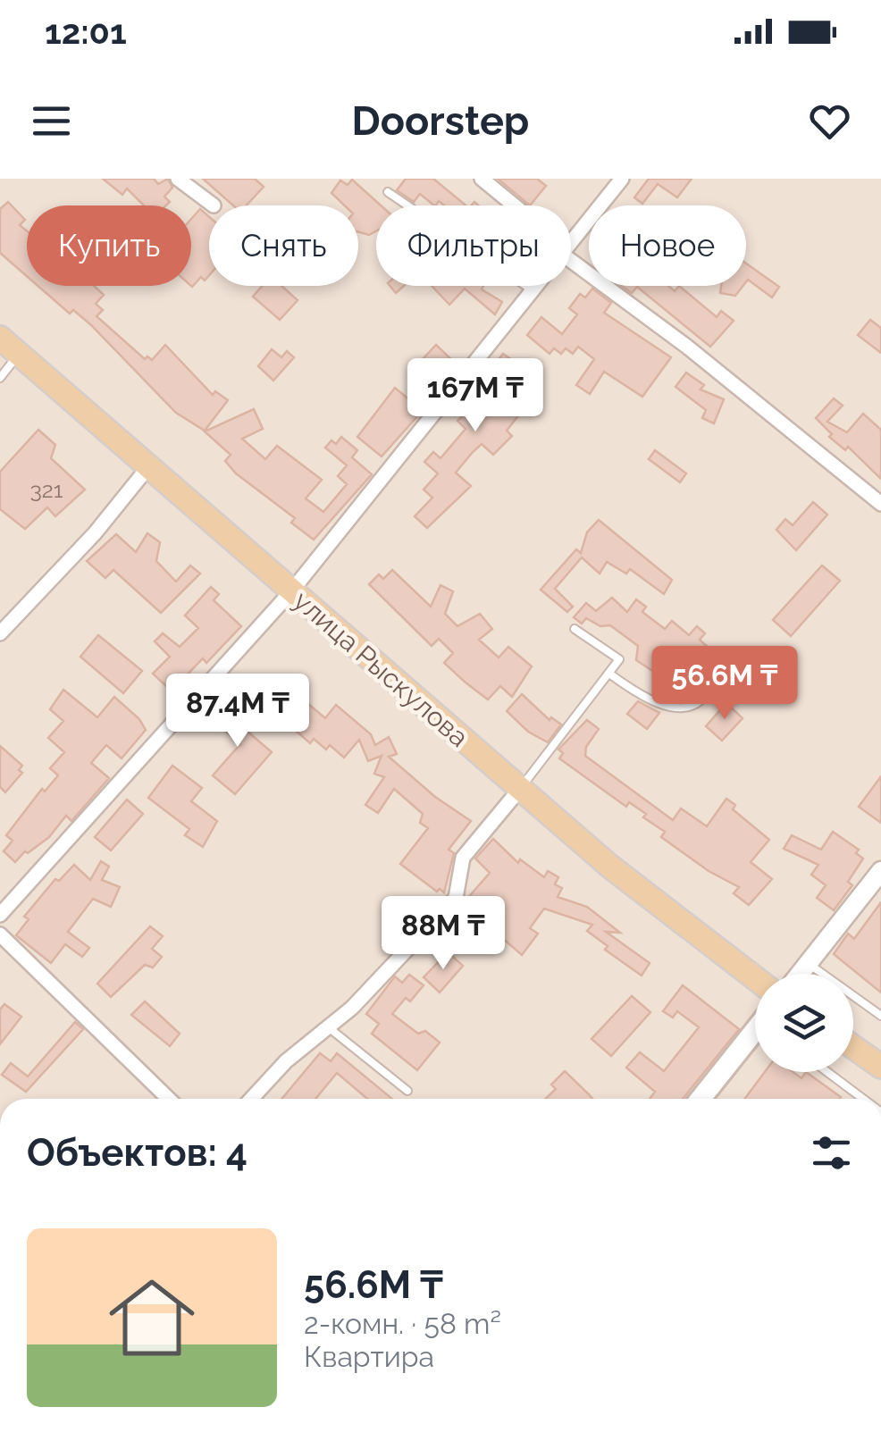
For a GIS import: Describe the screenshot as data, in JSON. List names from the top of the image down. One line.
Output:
{"streets":{"main road":["улица Рыскулова"]},"house_numbers":["321"],"page":{"status":"12:01","header":"Doorstep","chip":["Купить","Снять","Фильтры","Новое"],"price":["167M ₸","56.6M ₸","87.4M ₸","88M ₸"],"heading":"Объектов: 4","list":[{"name":"56.6M ₸","note":"2-комн. · 58 m² · Квартира"}]}}
